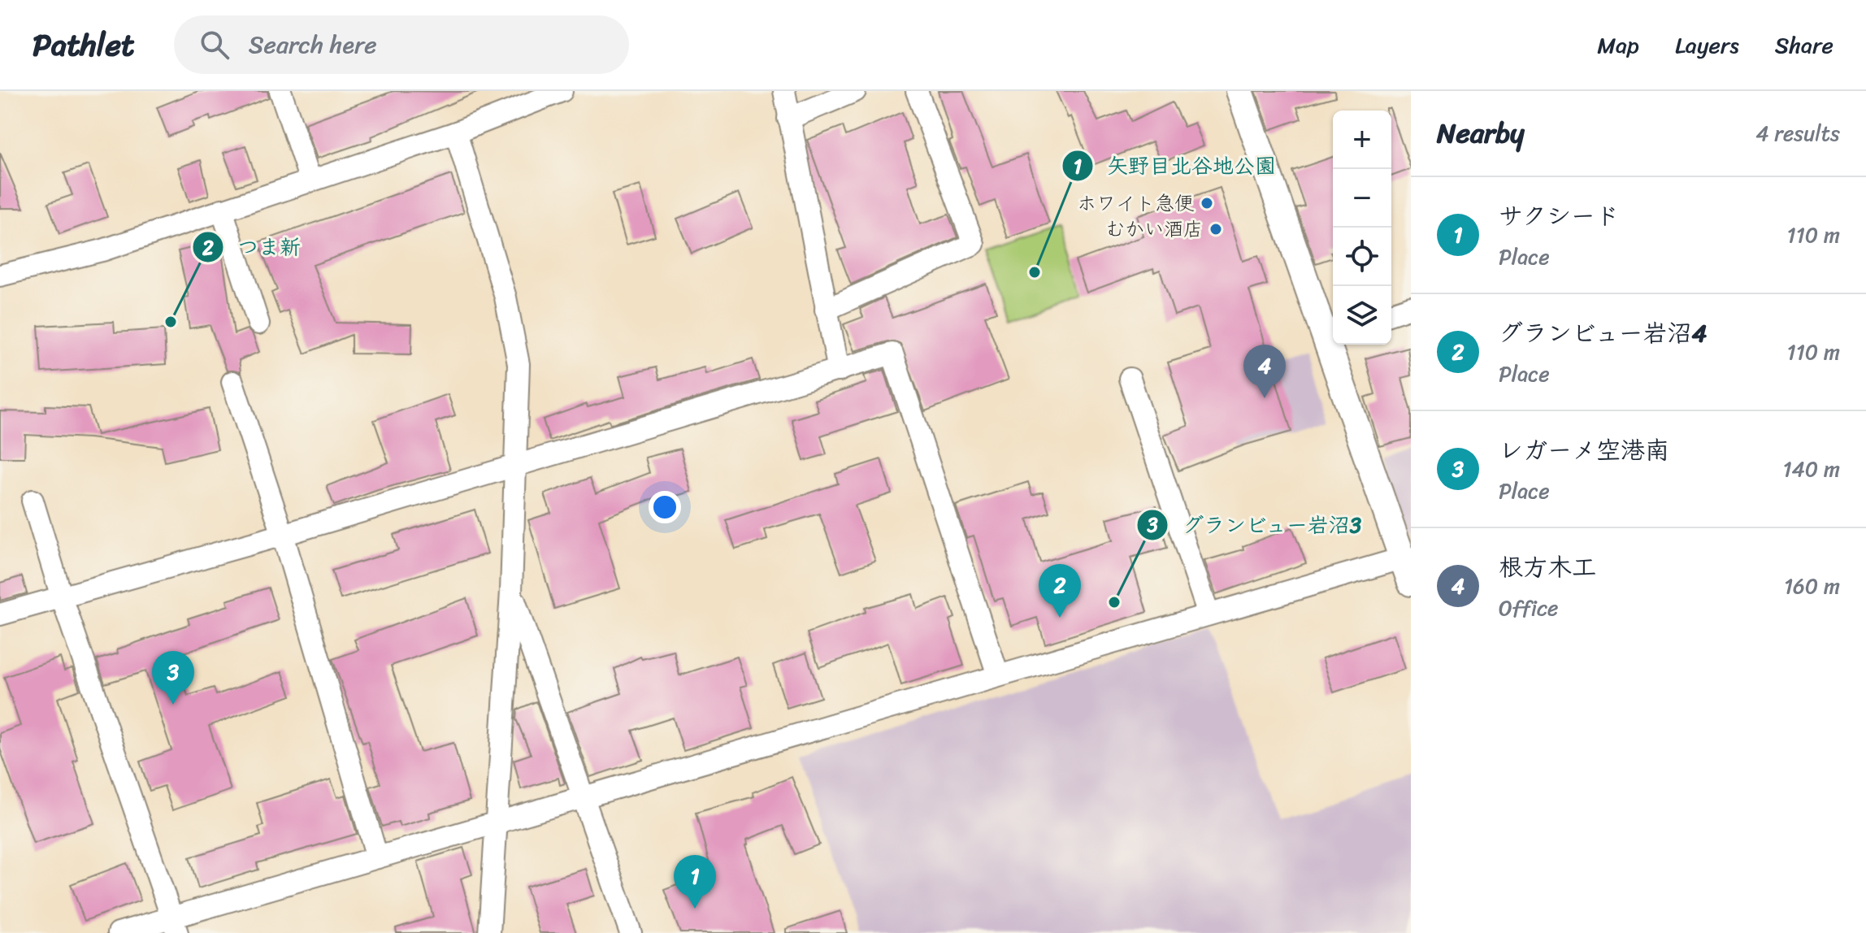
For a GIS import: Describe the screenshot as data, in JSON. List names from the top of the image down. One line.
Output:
{"places":["ホワイト急便","むかい酒店","矢野目北谷地公園","つま新","グランビュー岩沼3"],"page":{"header":"Pathlet","search":"Search here","nav":["Map","Layers","Share"],"heading":["Nearby","4 results"],"map_buttons":["+","−"],"list":[{"mark":"1","name":"サクシード","note":"Place","value":"110 m"},{"mark":"2","name":"グランビュー岩沼4","note":"Place","value":"110 m"},{"mark":"3","name":"レガーメ空港南","note":"Place","value":"140 m"},{"mark":"4","name":"根方木工","note":"Office","value":"160 m"}],"pins":["4","2","3","1"]}}
